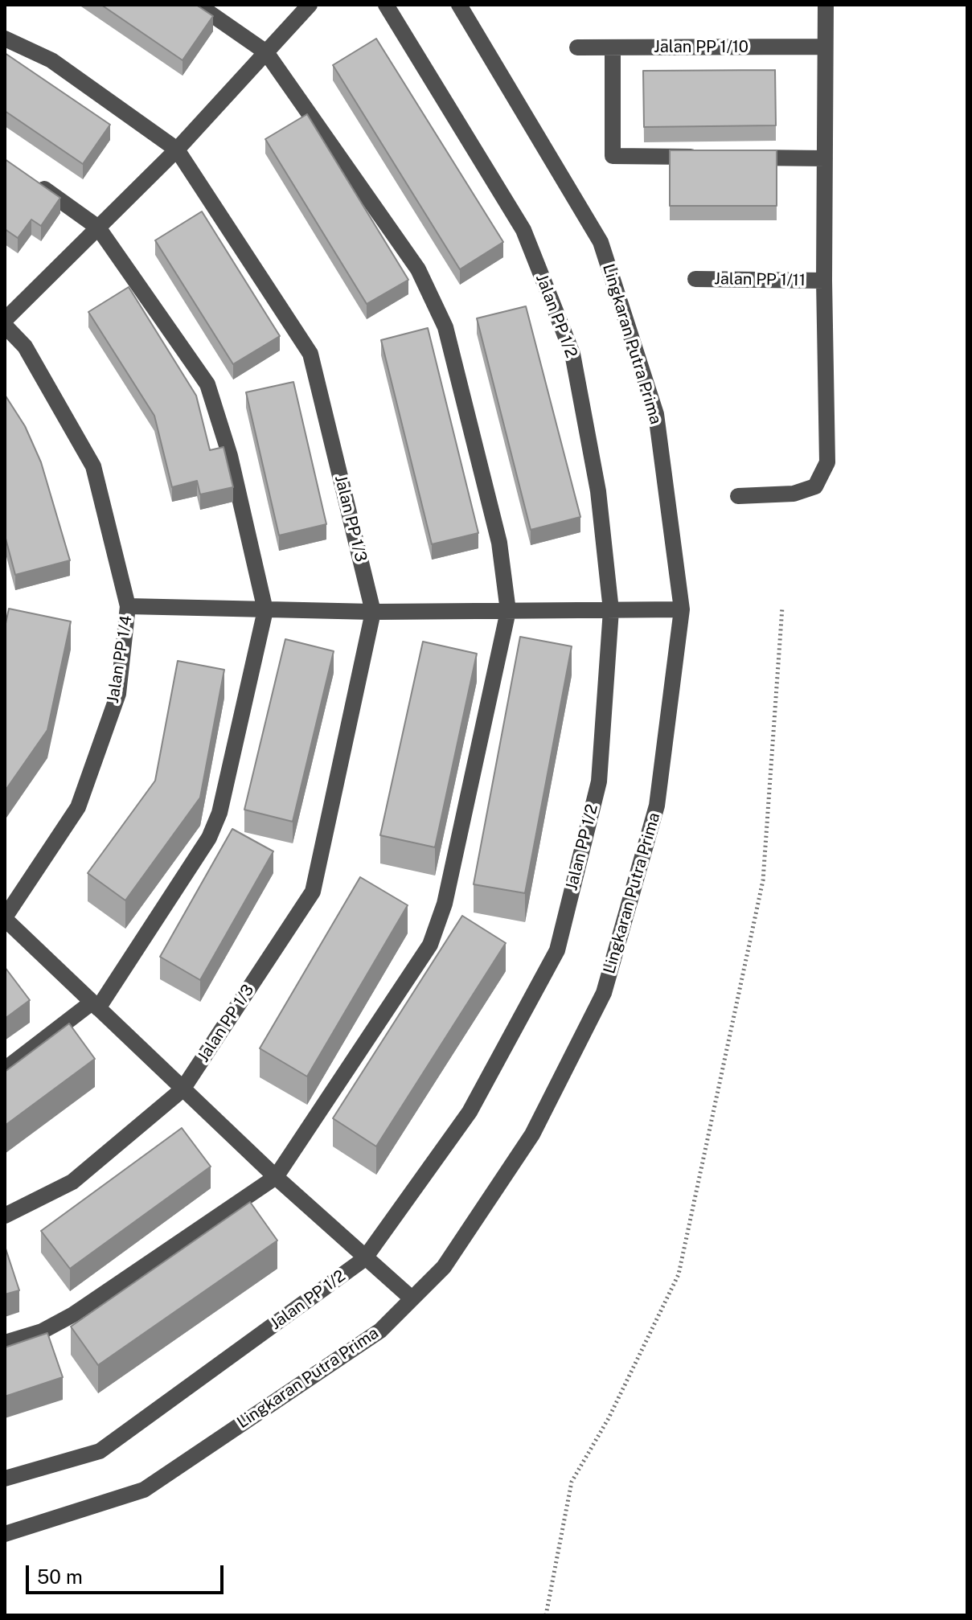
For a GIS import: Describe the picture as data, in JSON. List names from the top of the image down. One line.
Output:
{"streets":{"street":["Jalan PP 1/10","Jalan PP 1/11","Jalan PP 1/2","Lingkaran Putra Prima","Jalan PP 1/3","Jalan PP 1/4"]},"scale_bar":"50 m"}
